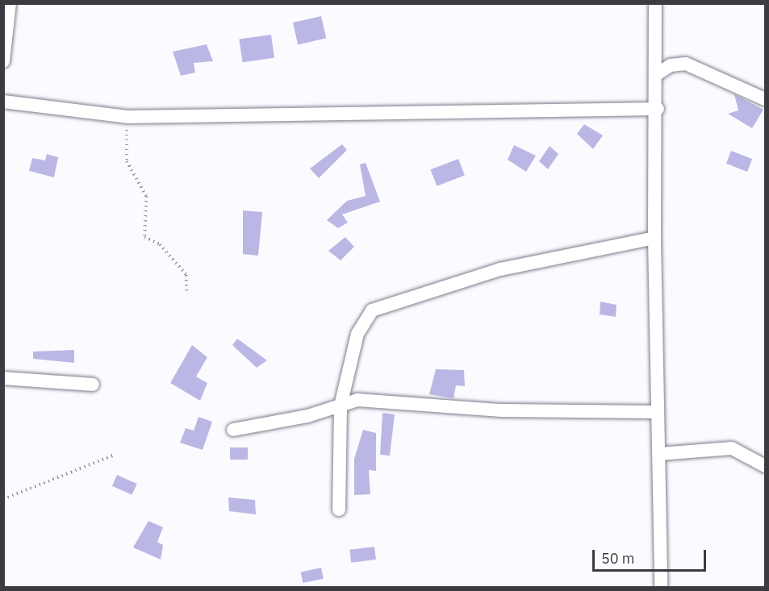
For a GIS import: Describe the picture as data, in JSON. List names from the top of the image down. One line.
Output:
{"scale_bar":"50 m"}
